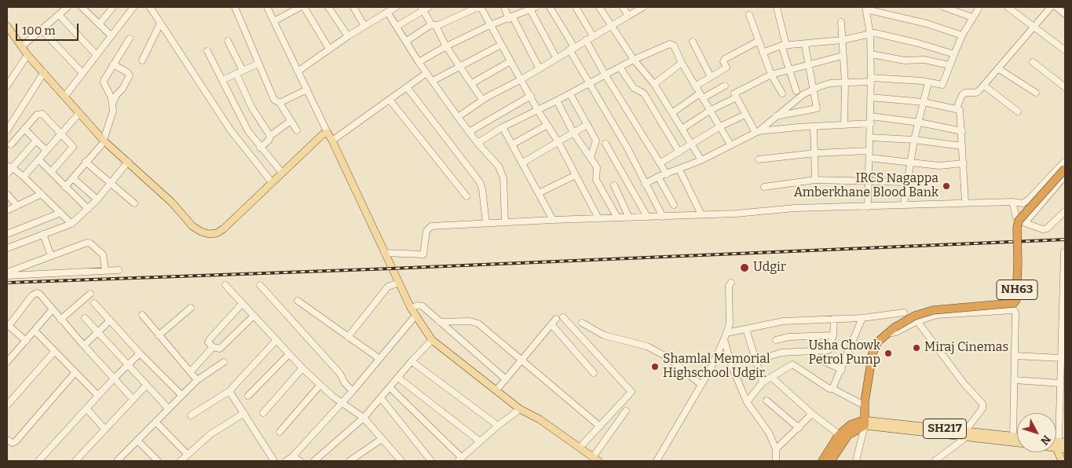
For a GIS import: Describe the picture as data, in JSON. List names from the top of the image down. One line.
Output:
{"streets":{"highway":["NH63"],"main road":["SH217"]},"crossings":[["NH63","SH217"]],"places":["IRCS Nagappa Amberkhane Blood Bank","Udgir","Miraj Cinemas","Usha Chowk Petrol Pump","Shamlal Memorial Highschool Udgir."],"scale_bar":"100 m","north":"bottom right"}
